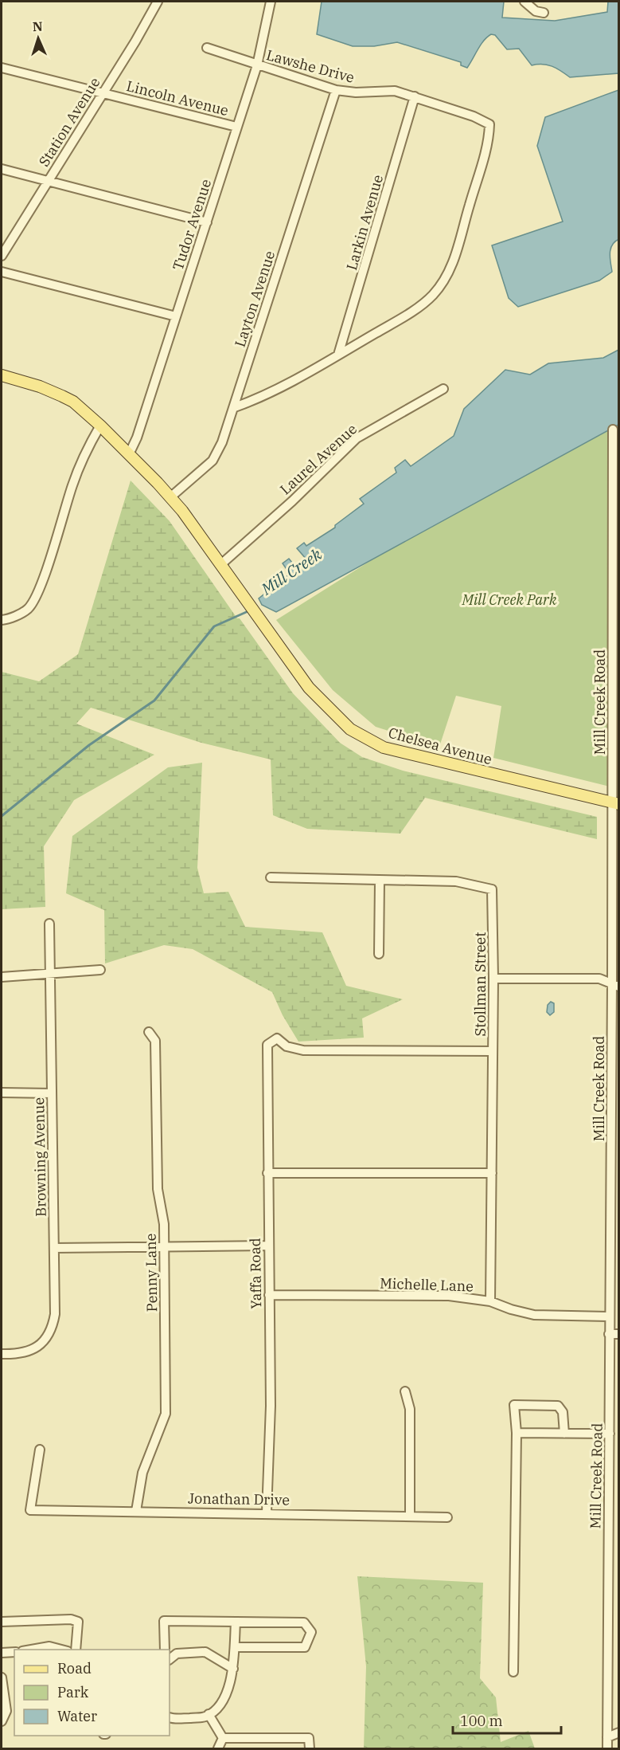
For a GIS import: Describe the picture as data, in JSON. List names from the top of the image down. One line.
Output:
{"streets":{"main road":["Chelsea Avenue"],"street":["Lawshe Drive","Lincoln Avenue","Station Avenue","Larkin Avenue","Tudor Avenue","Layton Avenue","Laurel Avenue","Mill Creek Road","Stollman Street","Browning Avenue","Penny Lane","Yaffa Road","Michelle Lane","Jonathan Drive"]},"crossings":[["Lawshe Drive","Larkin Avenue"],["Lawshe Drive","Tudor Avenue"],["Lawshe Drive","Layton Avenue"],["Lincoln Avenue","Station Avenue"],["Lincoln Avenue","Tudor Avenue"],["Tudor Avenue","Chelsea Avenue"],["Layton Avenue","Chelsea Avenue"],["Laurel Avenue","Chelsea Avenue"],["Mill Creek Road","Chelsea Avenue"],["Mill Creek Road","Michelle Lane"],["Stollman Street","Yaffa Road"],["Stollman Street","Michelle Lane"],["Penny Lane","Jonathan Drive"],["Yaffa Road","Michelle Lane"],["Yaffa Road","Jonathan Drive"]],"water":["Mill Creek"],"parks":["Mill Creek Park"],"legend":["Road","Park","Water"],"scale_bar":"100 m","north":"top"}
